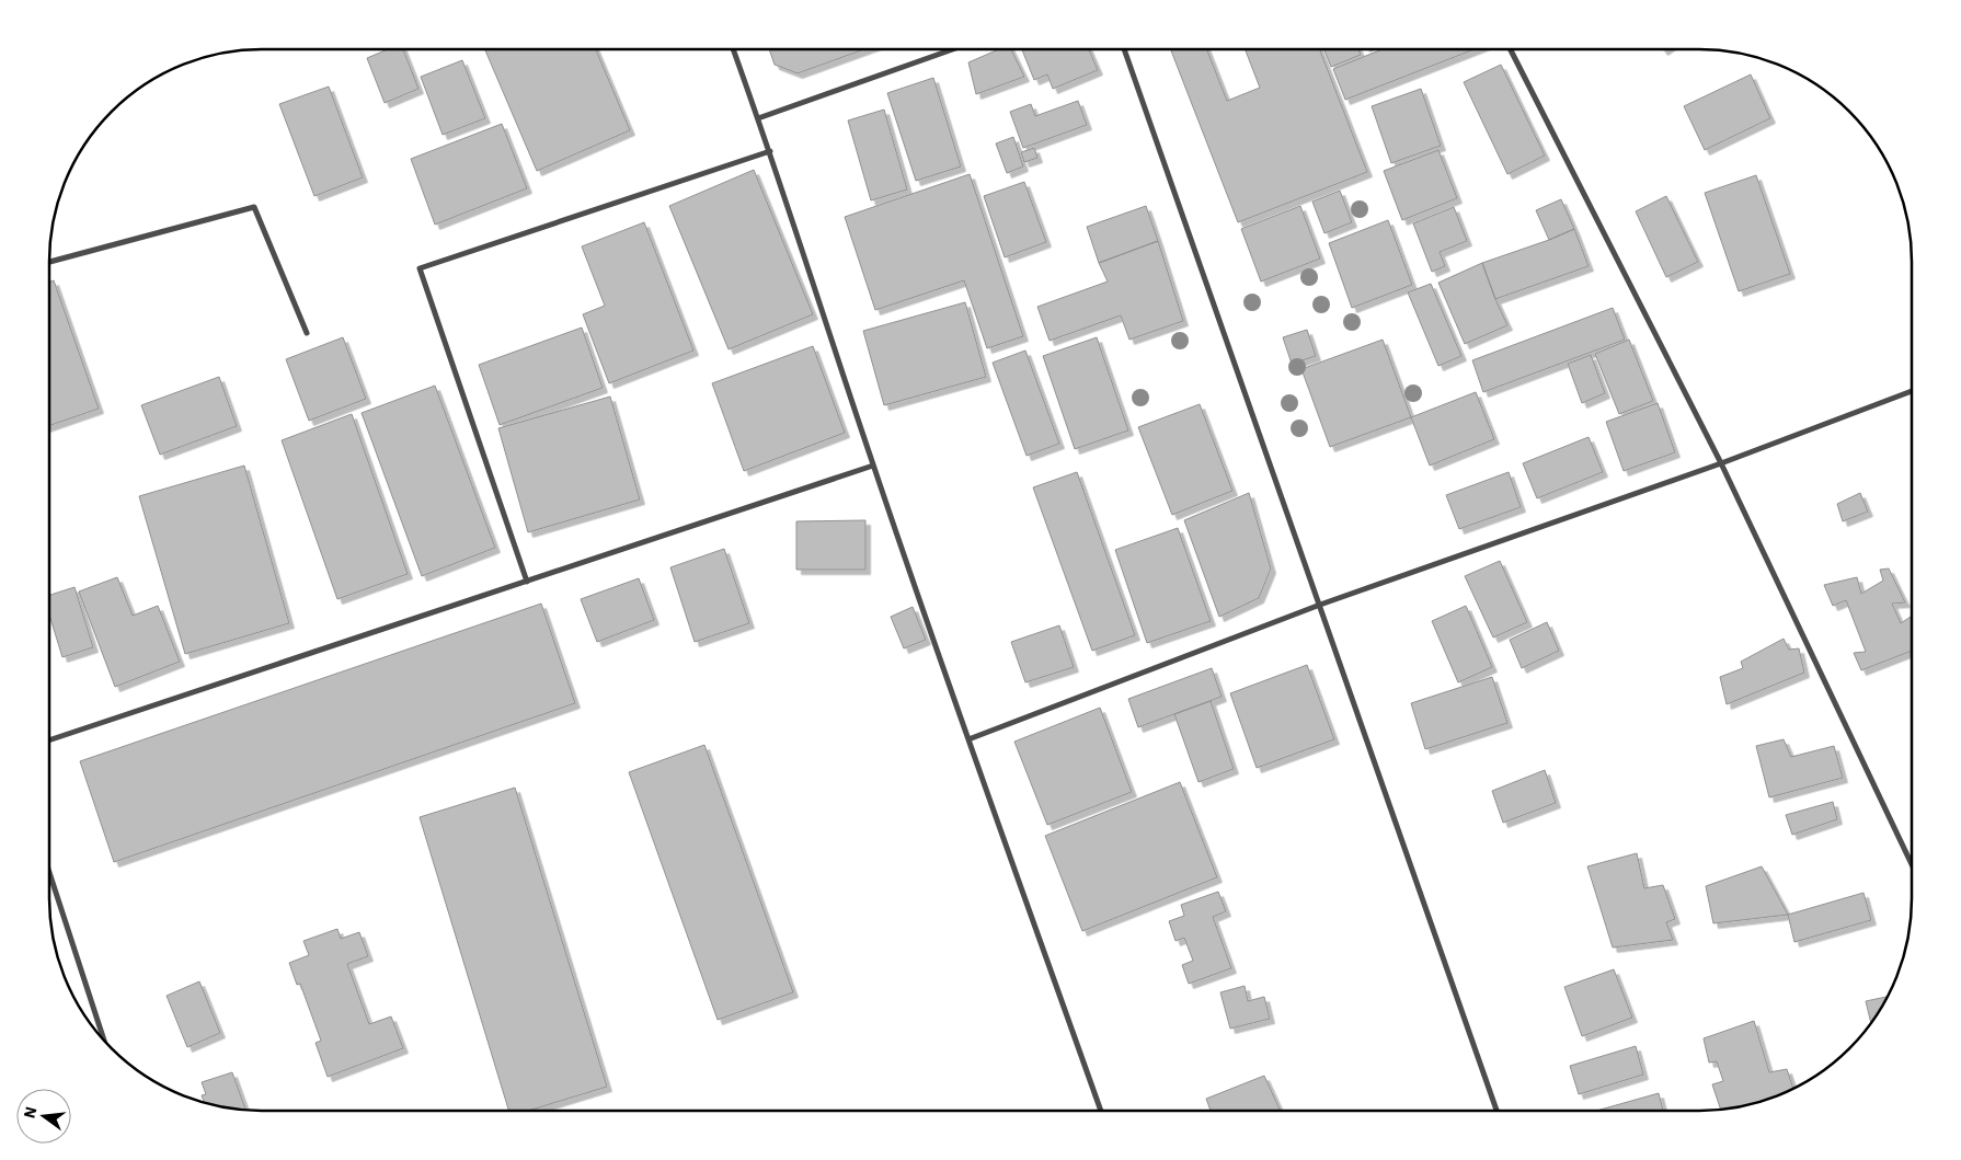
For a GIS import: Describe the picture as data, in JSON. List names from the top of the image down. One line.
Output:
{"north":"left"}
